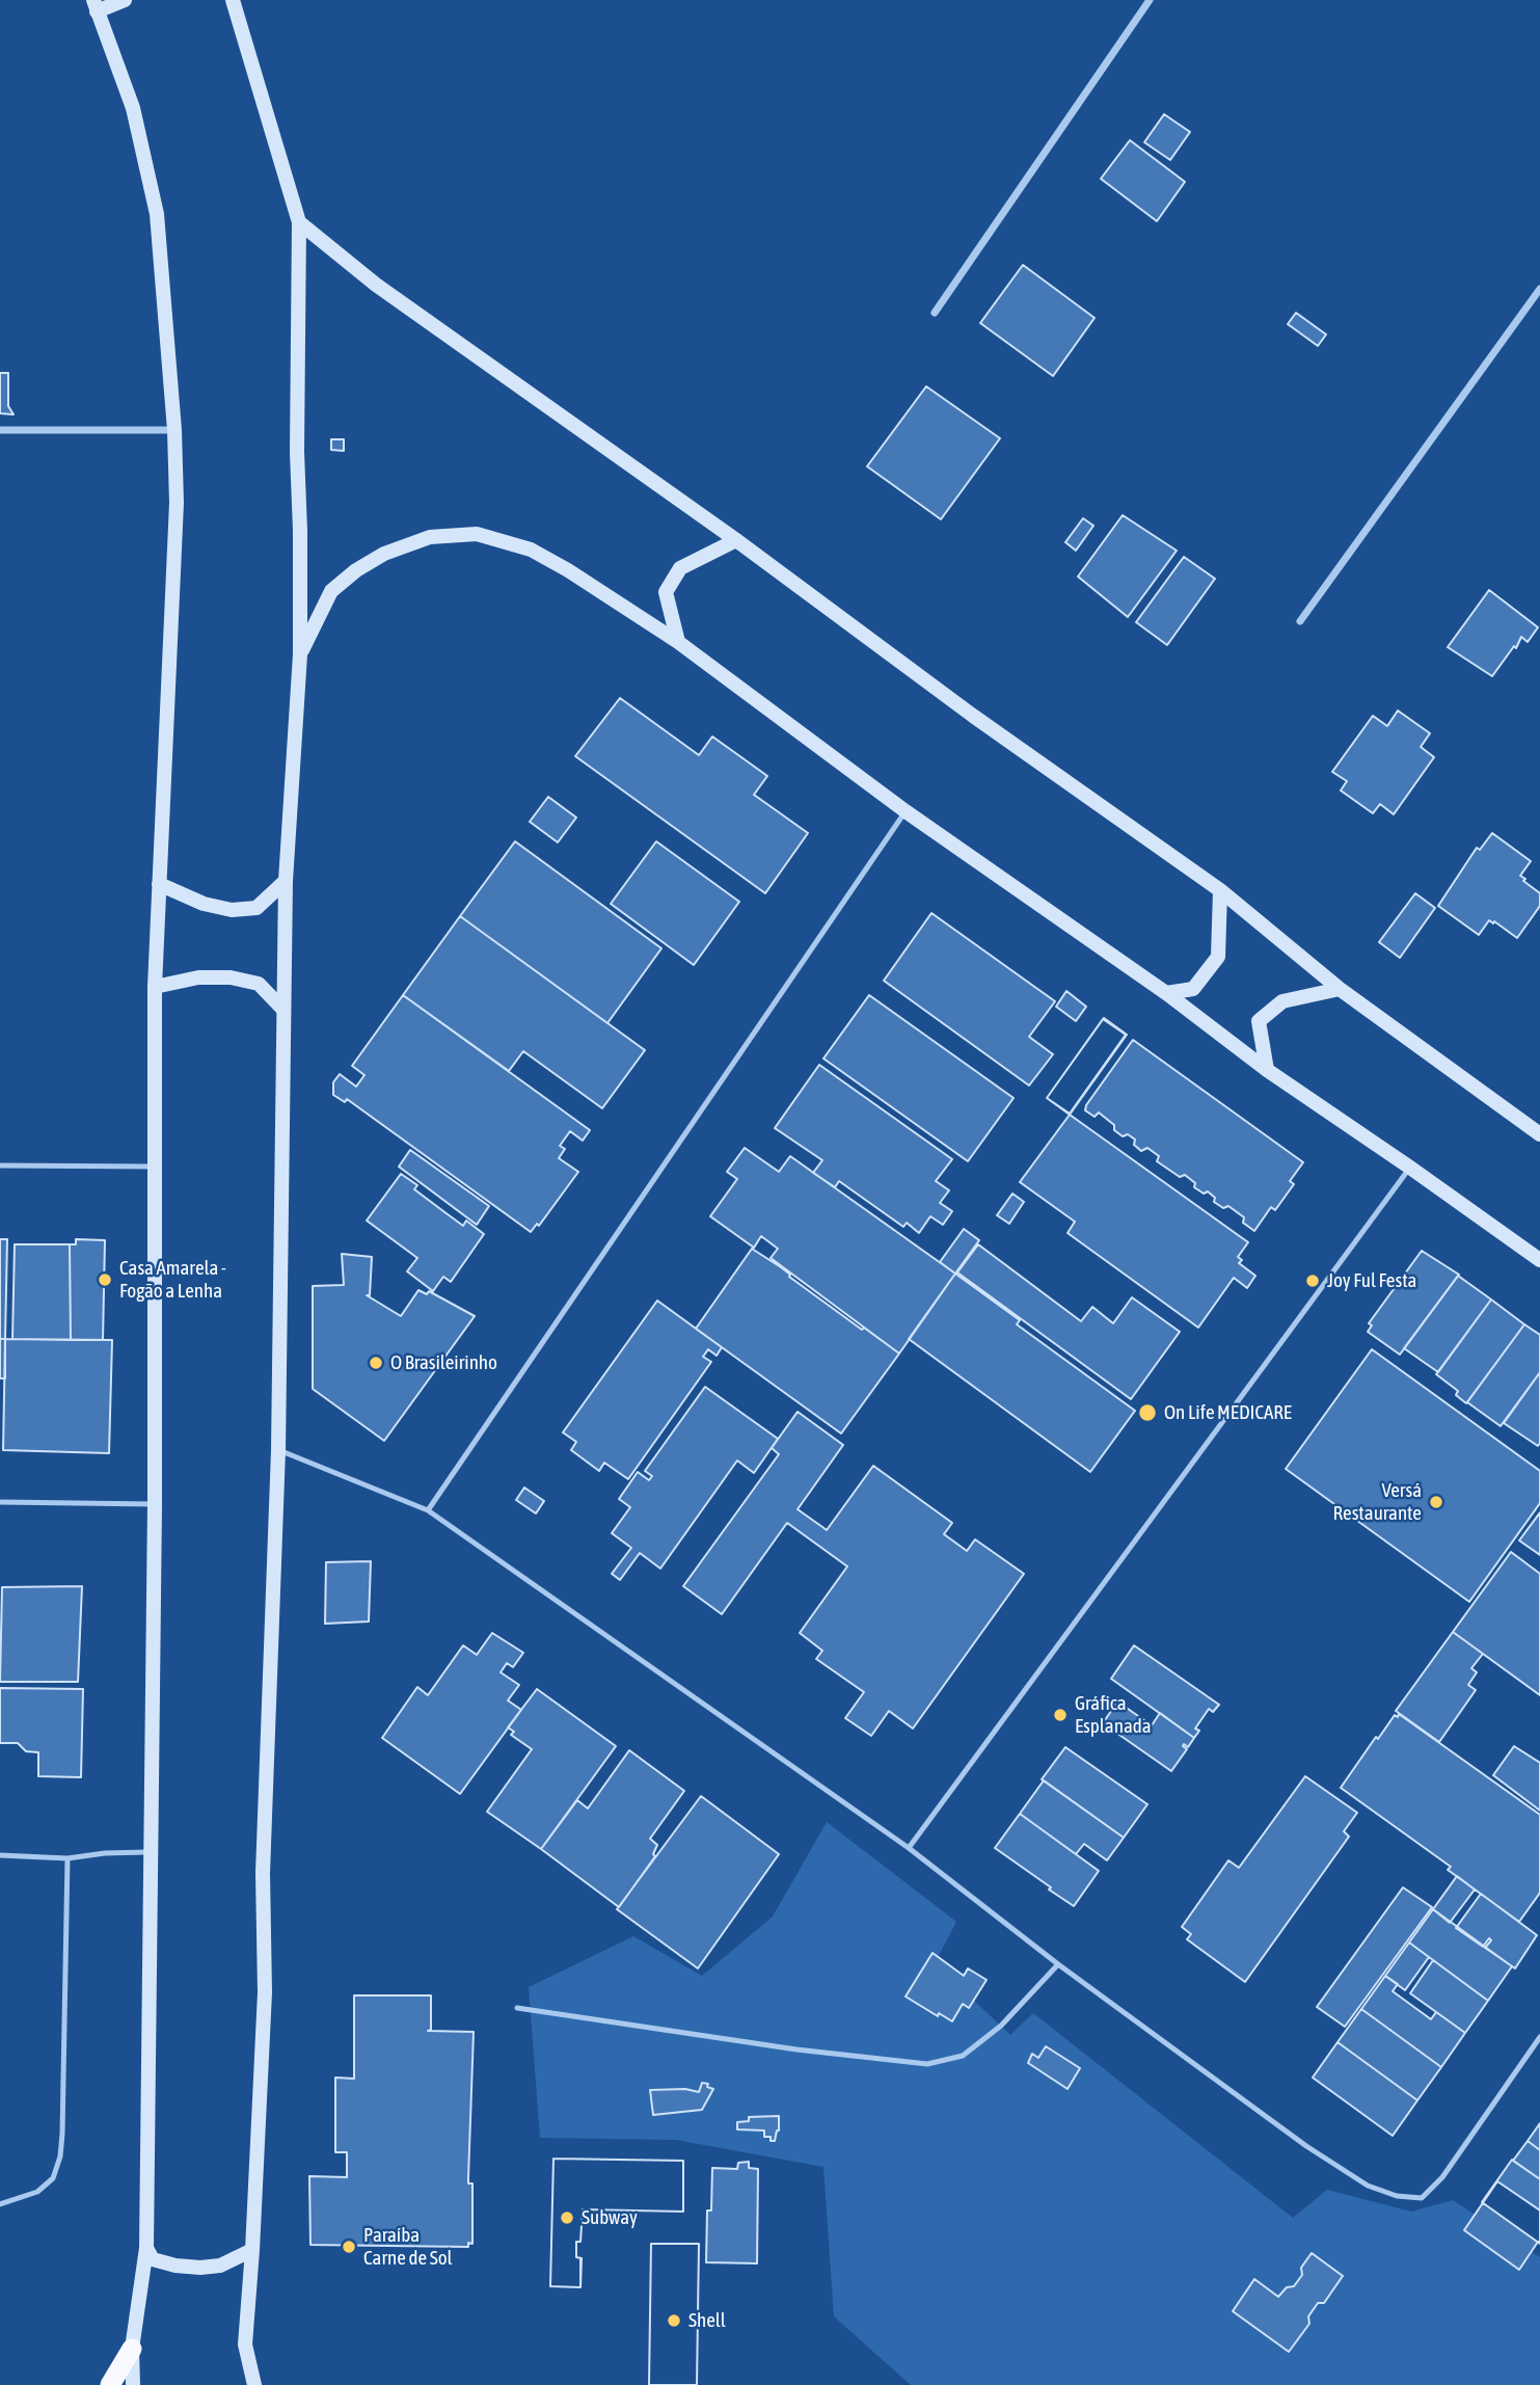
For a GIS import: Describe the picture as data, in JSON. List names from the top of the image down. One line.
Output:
{"places":["Casa Amarela - Fogão a Lenha","Joy Ful Festa","O Brasileirinho","On Life MEDICARE","Versá Restaurante","Gráfica Esplanada","Subway","Paraíba Carne de Sol","Shell"]}
